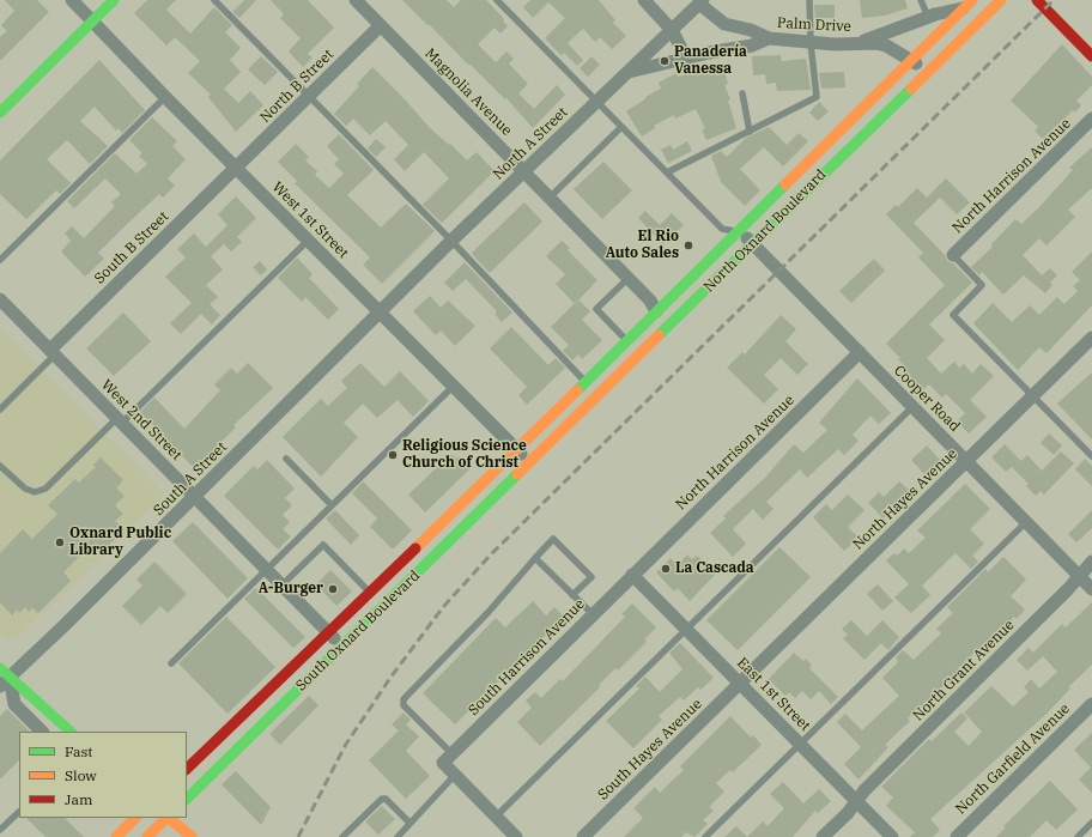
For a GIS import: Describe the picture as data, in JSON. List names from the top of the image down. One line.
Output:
{"streets":{"main road":["North Oxnard Boulevard","South Oxnard Boulevard"],"street":["Palm Drive","North B Street","Magnolia Avenue","North A Street","North Harrison Avenue","West 1st Street","South B Street","Cooper Road","West 2nd Street","South A Street","North Hayes Avenue","South Harrison Avenue","North Grant Avenue","East 1st Street","South Hayes Avenue","North Garfield Avenue"]},"crossings":[["Palm Drive","North A Street"],["Palm Drive","North Oxnard Boulevard"],["North B Street","Magnolia Avenue"],["North B Street","West 1st Street"],["North B Street","South B Street"],["Magnolia Avenue","North A Street"],["Magnolia Avenue","North Oxnard Boulevard"],["North A Street","West 1st Street"],["North A Street","South A Street"],["North Harrison Avenue","Cooper Road"],["North Harrison Avenue","South Harrison Avenue"],["North Harrison Avenue","East 1st Street"],["West 1st Street","North Oxnard Boulevard"],["West 1st Street","South B Street"],["West 1st Street","South A Street"],["West 1st Street","South Oxnard Boulevard"],["North Oxnard Boulevard","Cooper Road"],["North Oxnard Boulevard","South Oxnard Boulevard"],["South B Street","West 2nd Street"],["Cooper Road","North Hayes Avenue"],["Cooper Road","North Grant Avenue"],["West 2nd Street","South A Street"],["West 2nd Street","South Oxnard Boulevard"],["North Hayes Avenue","East 1st Street"],["North Hayes Avenue","South Hayes Avenue"],["South Harrison Avenue","East 1st Street"],["North Grant Avenue","East 1st Street"],["East 1st Street","South Hayes Avenue"]],"places":["Panadería Vanessa","El Rio Auto Sales","Religious Science Church of Christ","Oxnard Public Library","La Cascada","A-Burger"],"legend":["Fast","Slow","Jam"]}
